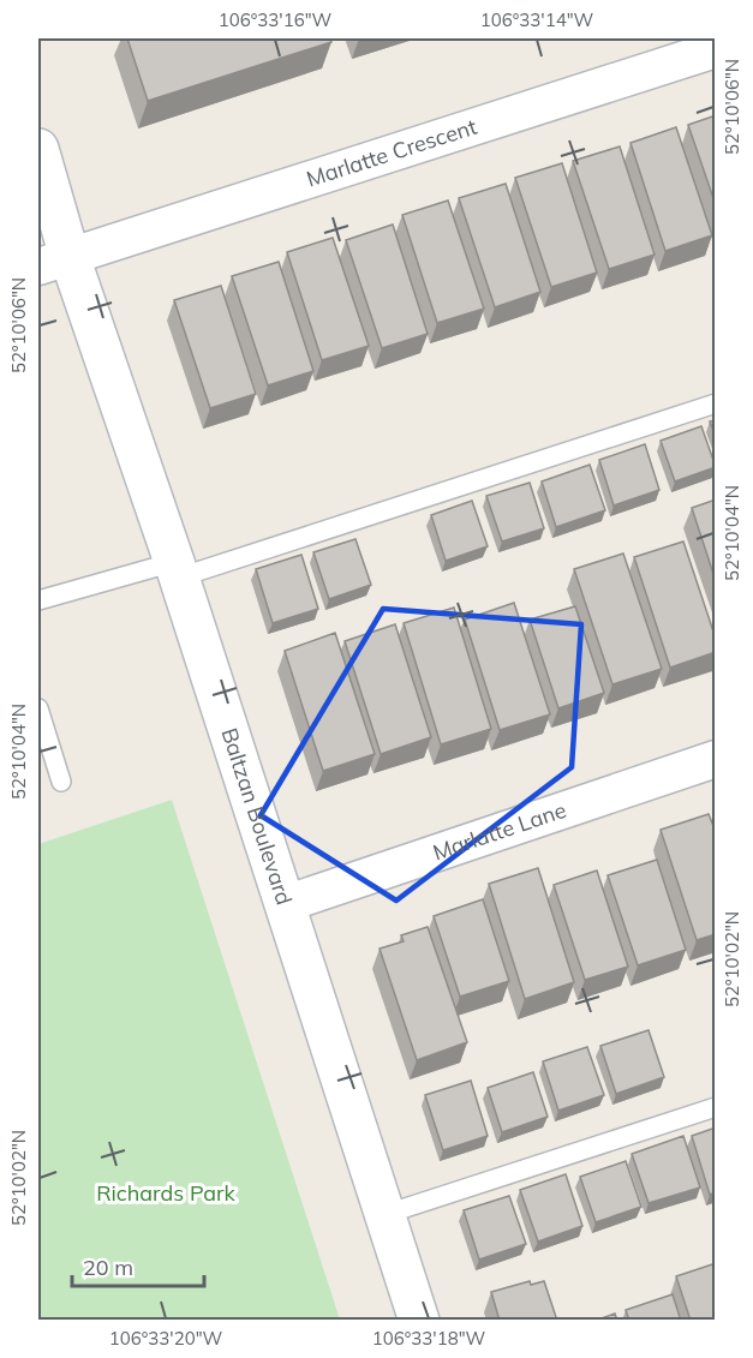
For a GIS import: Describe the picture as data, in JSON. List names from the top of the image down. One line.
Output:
{"streets":{"street":["Marlatte Crescent","Baltzan Boulevard","Marlatte Lane"]},"crossings":[["Marlatte Crescent","Baltzan Boulevard"],["Baltzan Boulevard","Marlatte Lane"]],"parks":["Richards Park"],"scale_bar":"20 m","coordinates":["106°33'16\"W","106°33'14\"W","52°10'06\"N","52°10'04\"N","52°10'02\"N","106°33'20\"W","106°33'18\"W"]}
